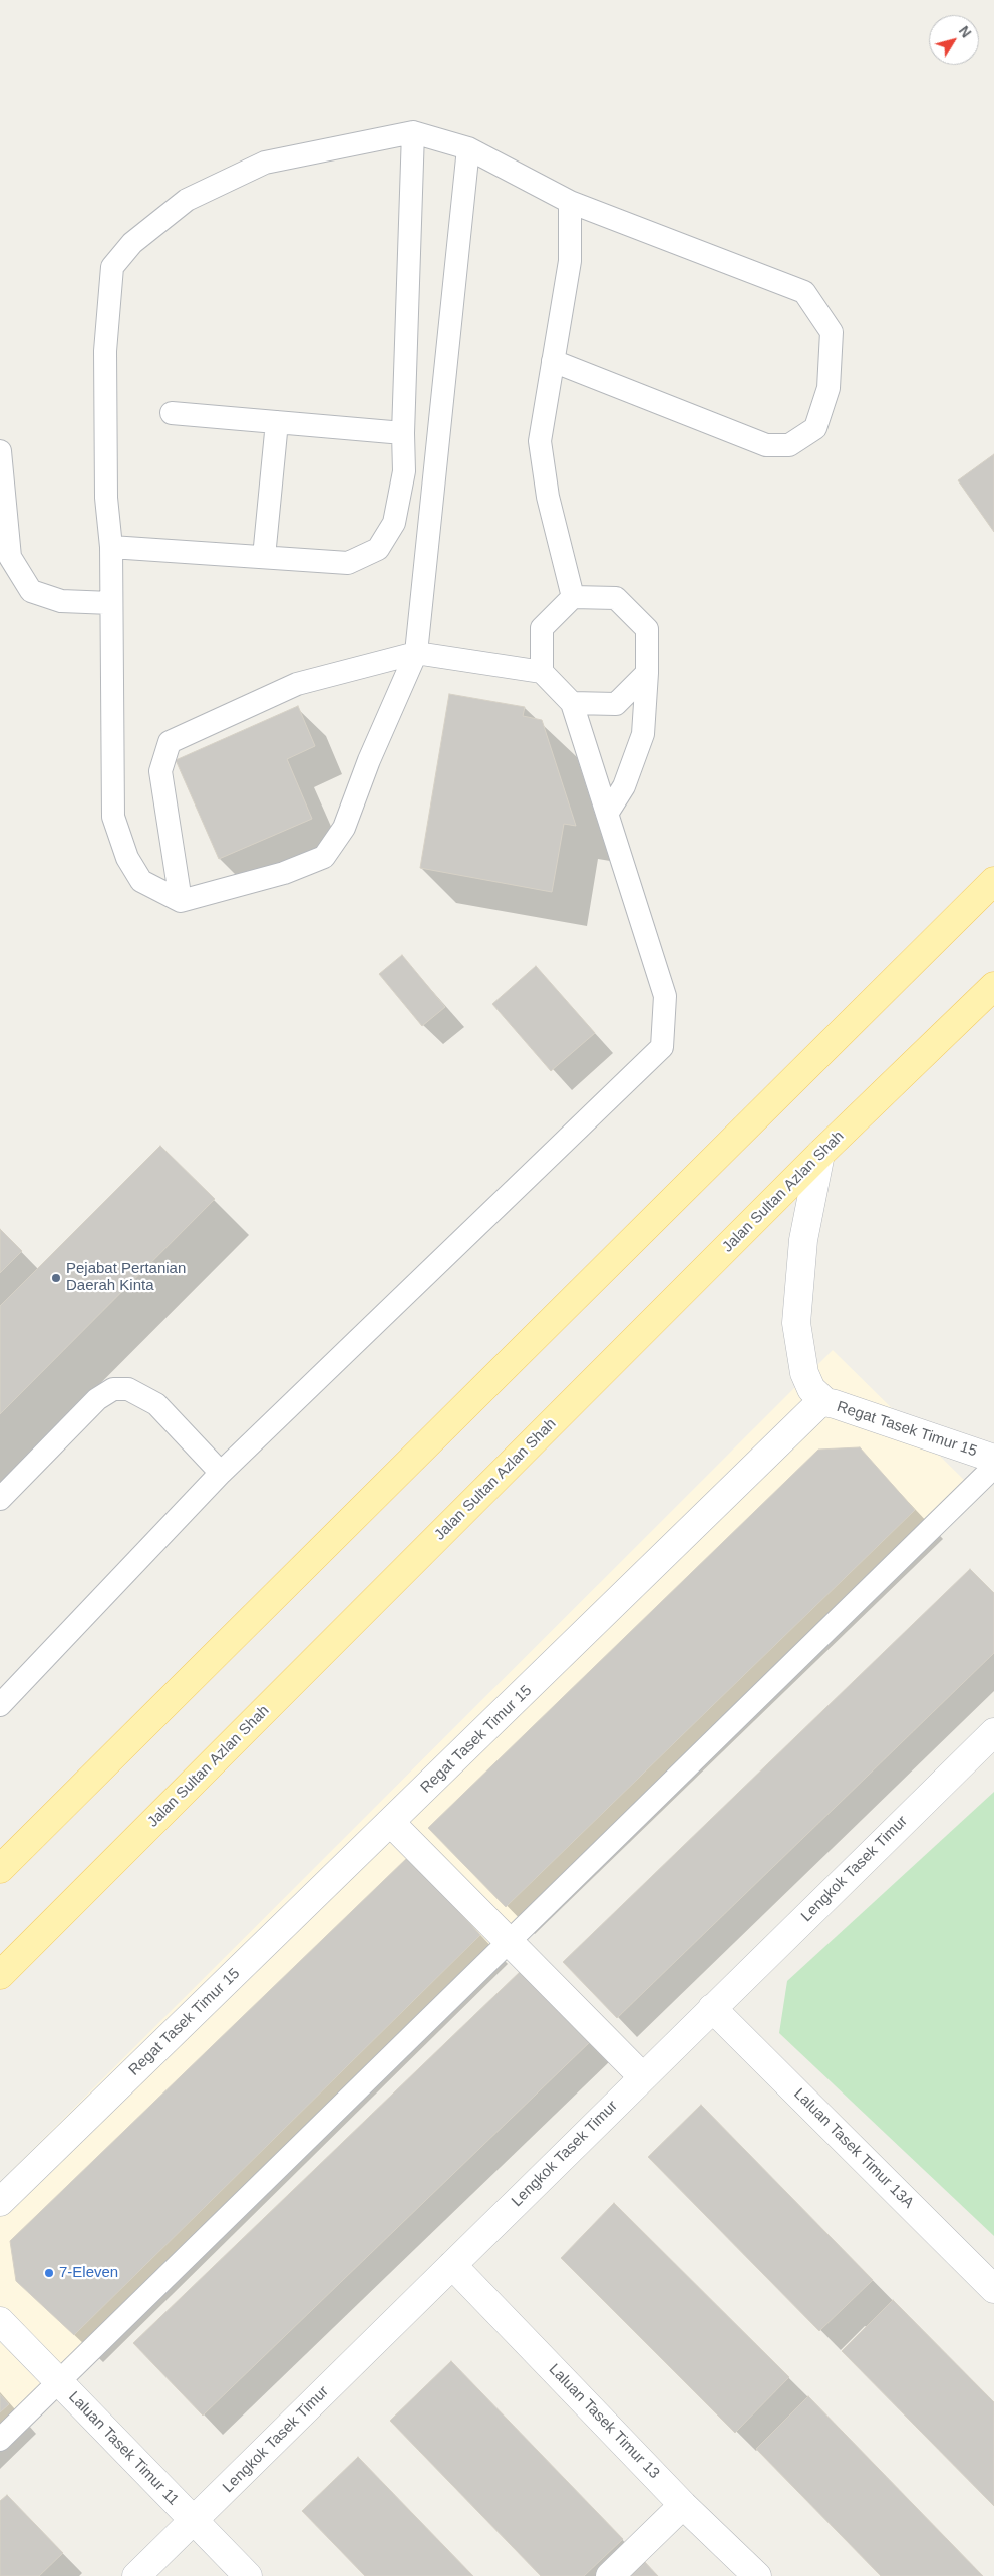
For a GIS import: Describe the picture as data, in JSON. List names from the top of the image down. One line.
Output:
{"streets":{"main road":["Jalan Sultan Azlan Shah"],"street":["Regat Tasek Timur 15","Lengkok Tasek Timur","Laluan Tasek Timur 13A","Laluan Tasek Timur 13","Laluan Tasek Timur 11"]},"crossings":[["Lengkok Tasek Timur","Laluan Tasek Timur 13A"],["Lengkok Tasek Timur","Laluan Tasek Timur 13"],["Lengkok Tasek Timur","Laluan Tasek Timur 11"]],"places":["Pejabat Pertanian Daerah Kinta","7-Eleven"],"north":"top right"}
